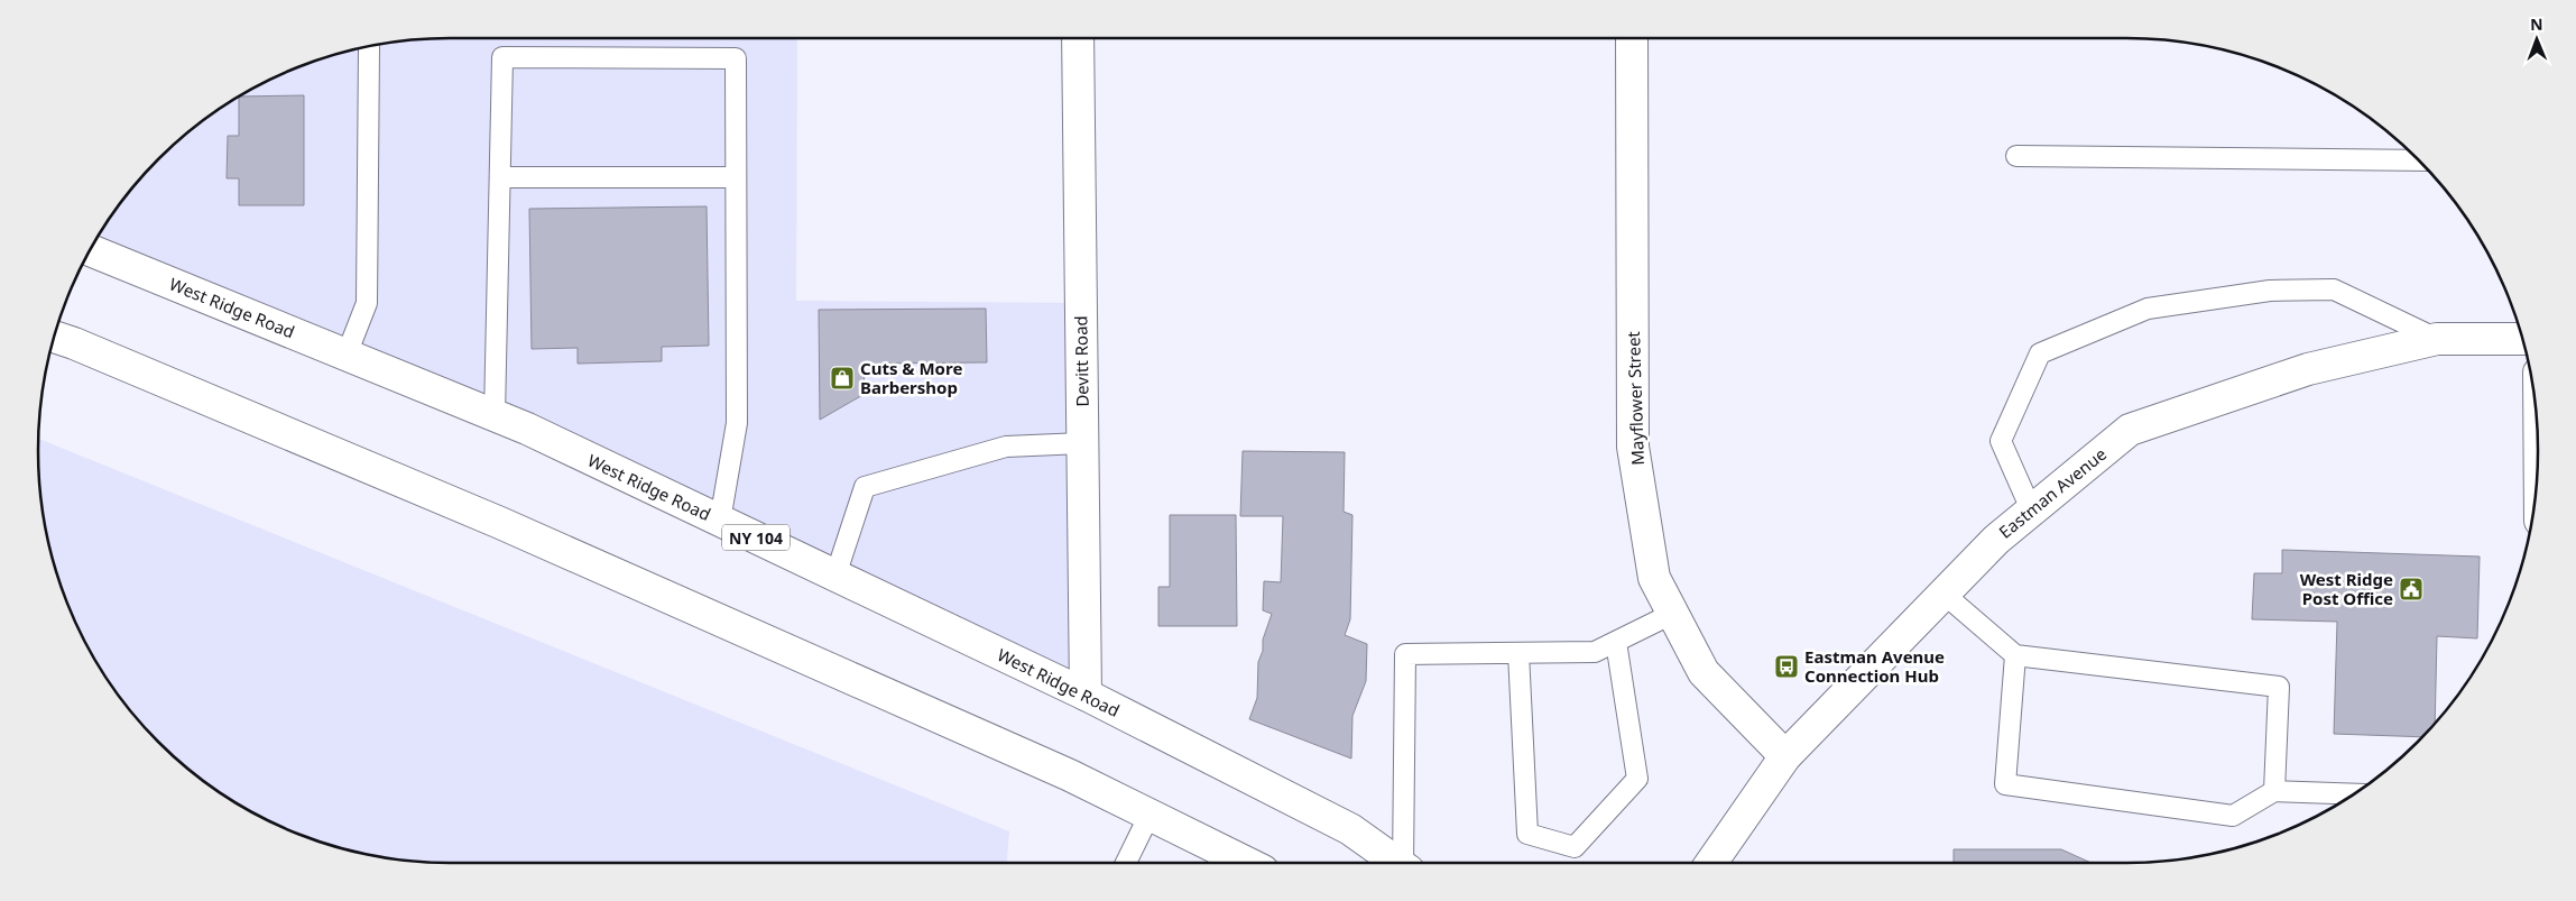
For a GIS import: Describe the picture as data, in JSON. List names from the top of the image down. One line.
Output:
{"streets":{"main road":["West Ridge Road","Devitt Road","Mayflower Street","Eastman Avenue","NY 104"]},"crossings":[["West Ridge Road","Devitt Road"],["Mayflower Street","Eastman Avenue"]],"places":{"shop":["Cuts & More Barbershop"],"public building":["West Ridge Post Office"],"bus stop":["Eastman Avenue Connection Hub"]},"north":"top"}
